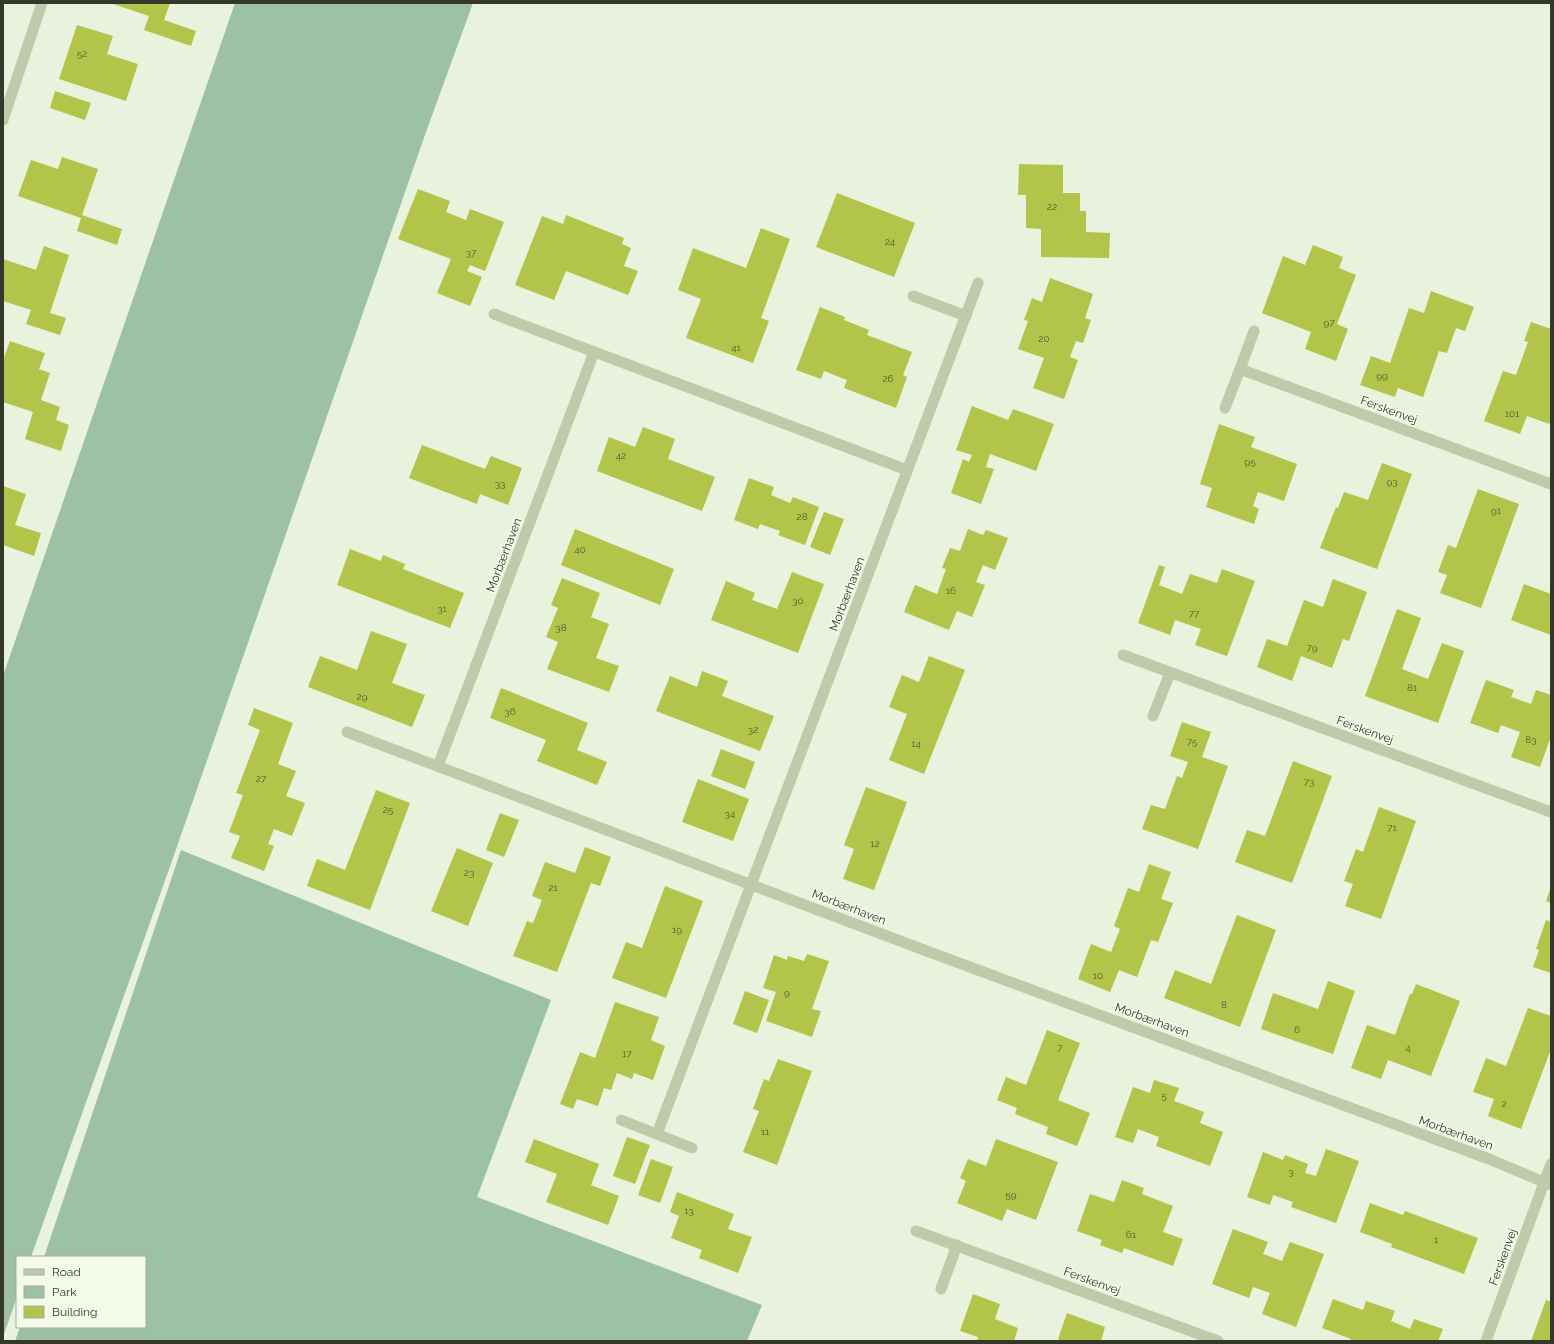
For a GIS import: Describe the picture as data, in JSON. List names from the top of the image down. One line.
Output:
{"streets":{"street":["Ferskenvej","Morbærhaven"]},"crossings":[["Ferskenvej","Morbærhaven"]],"house_numbers":["52","22","24","37","97","20","41","99","26","101","42","95","93","33","91","28","40","16","30","31","77","38","79","81","29","36","32","83","75","14","27","73","25","34","71","12","23","21","19","10","9","8","6","7","4","17","5","2","11","3","59","13","61","1"],"legend":["Road","Park","Building"]}
